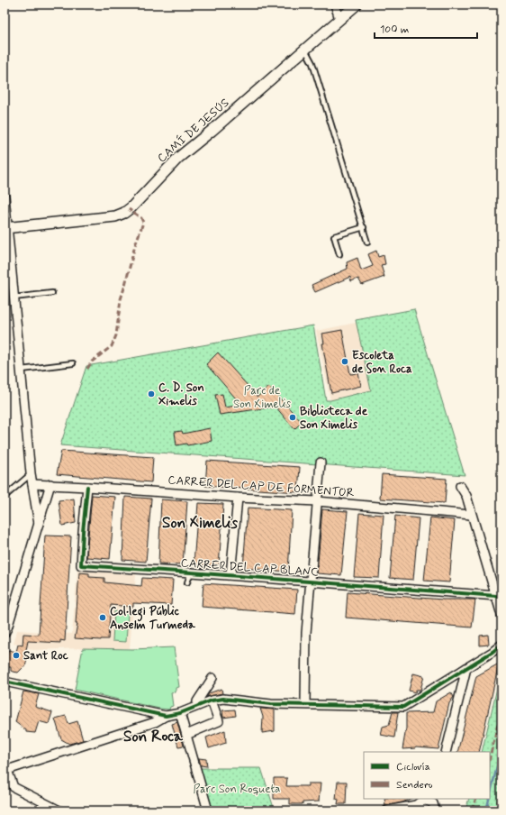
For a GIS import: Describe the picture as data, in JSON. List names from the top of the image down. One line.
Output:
{"streets":{"street":["CAMÍ DE JESÚS","CARRER DEL CAP DE FORMENTOR","CARRER DEL CAP BLANC"]},"crossings":[["CARRER DEL CAP DE FORMENTOR","CARRER DEL CAP BLANC"]],"districts":["Son Ximelis","Son Roca"],"parks":["Parc de Son Ximelis","Parc Son Roqueta"],"places":["Escoleta de Son Roca","C. D. Son Ximelis","Biblioteca de Son Ximelis","Col·legi Públic Anselm Turmeda","Sant Roc"],"legend":["Ciclovía","Sendero"],"scale_bar":"100 m"}
